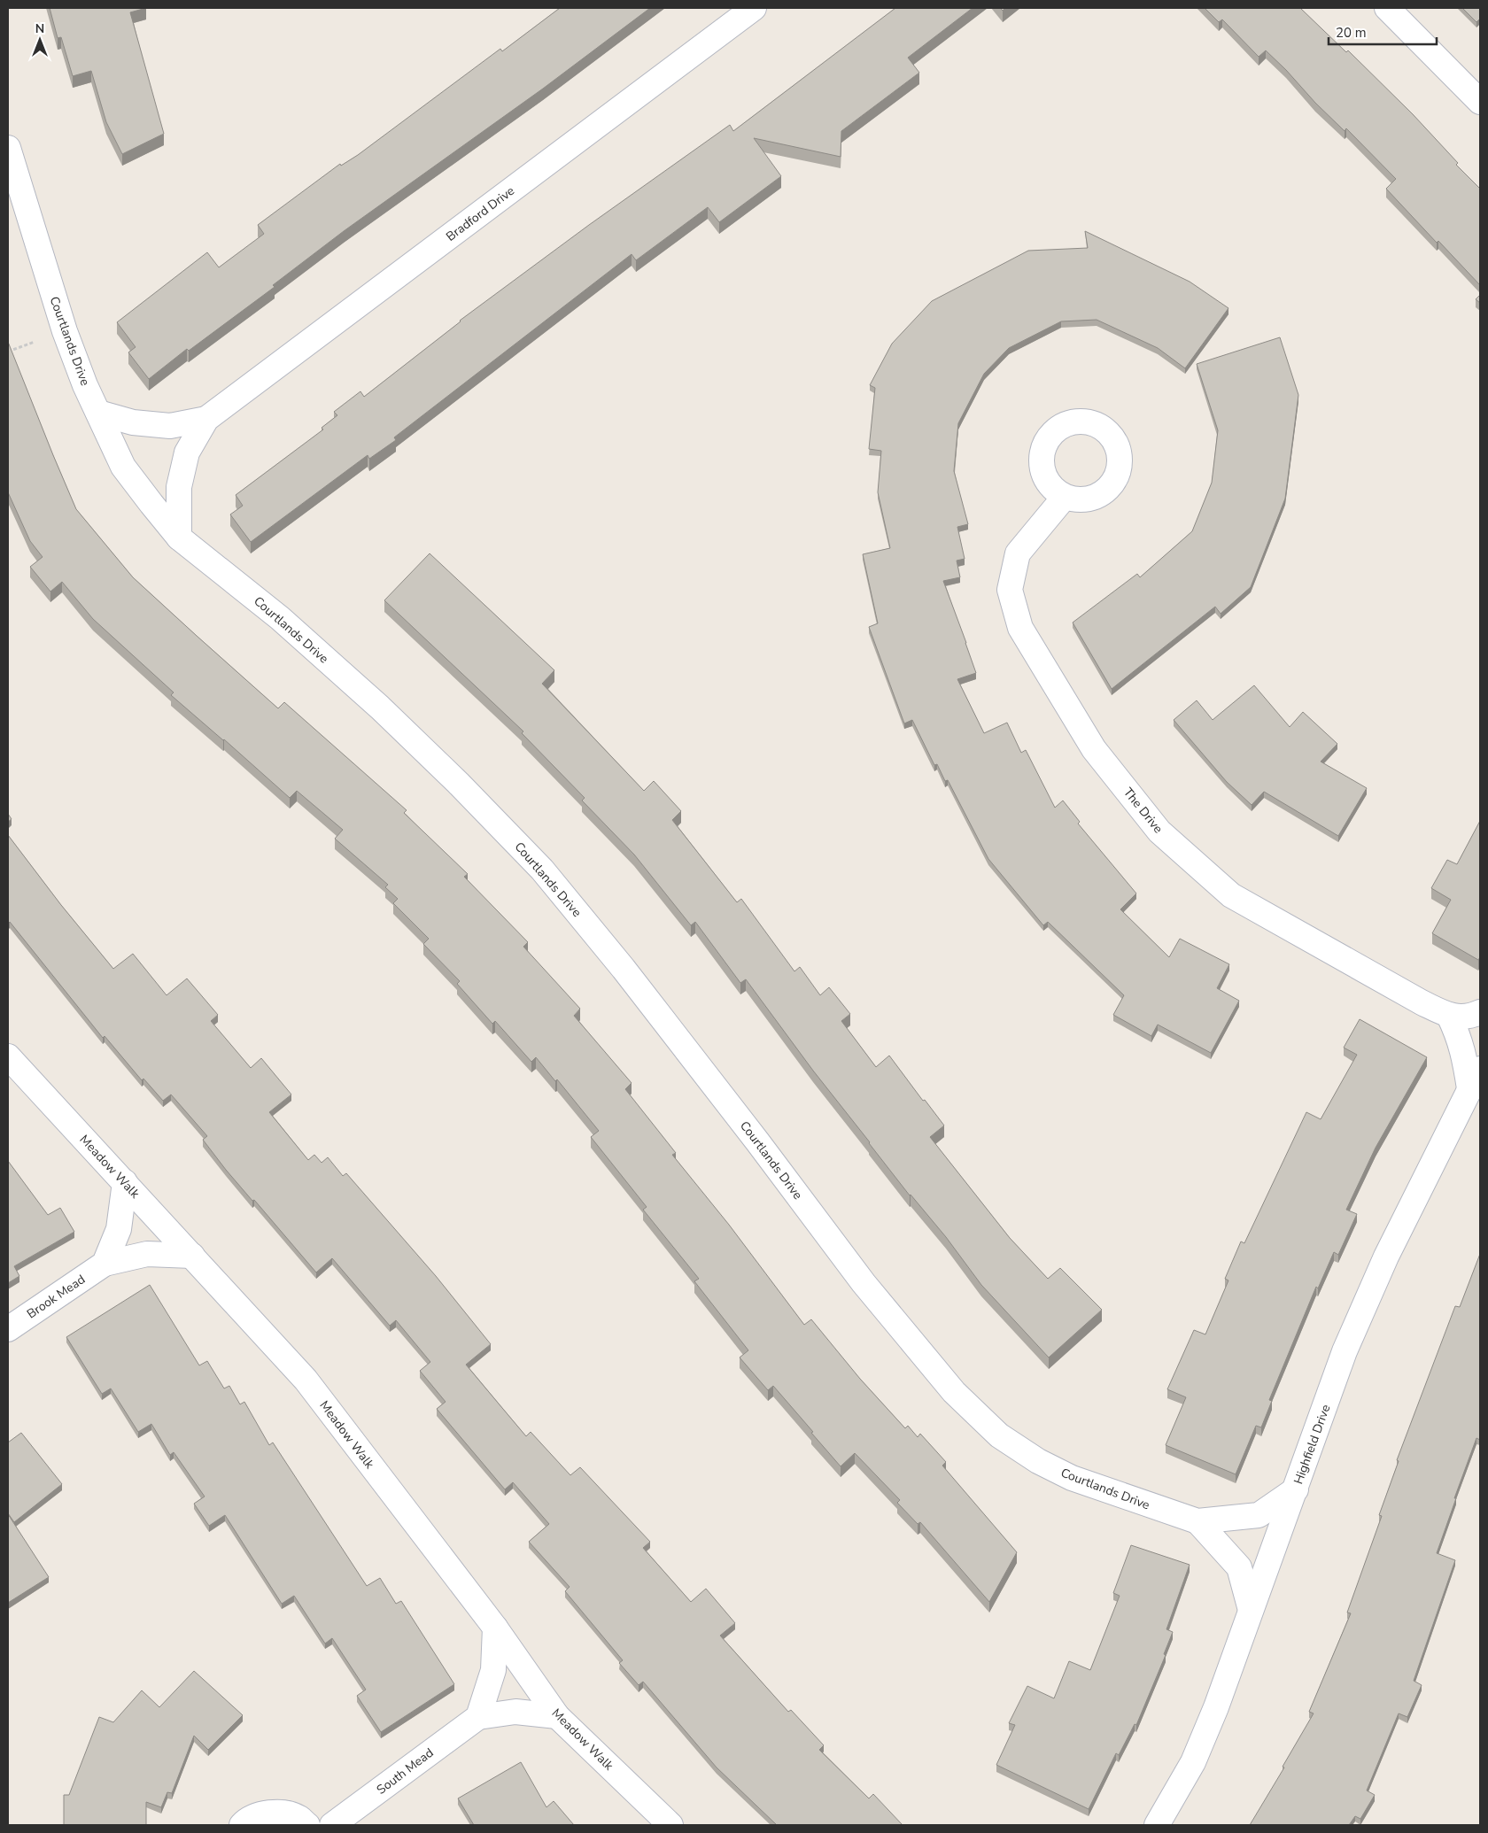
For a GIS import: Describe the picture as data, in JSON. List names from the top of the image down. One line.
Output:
{"streets":{"street":["Bradford Drive","Courtlands Drive","The Drive","Meadow Walk","Brook Mead","Highfield Drive","South Mead"]},"crossings":[["Bradford Drive","Courtlands Drive"],["Courtlands Drive","Highfield Drive"],["Meadow Walk","Brook Mead"],["Meadow Walk","South Mead"]],"scale_bar":"20 m","north":"top"}
